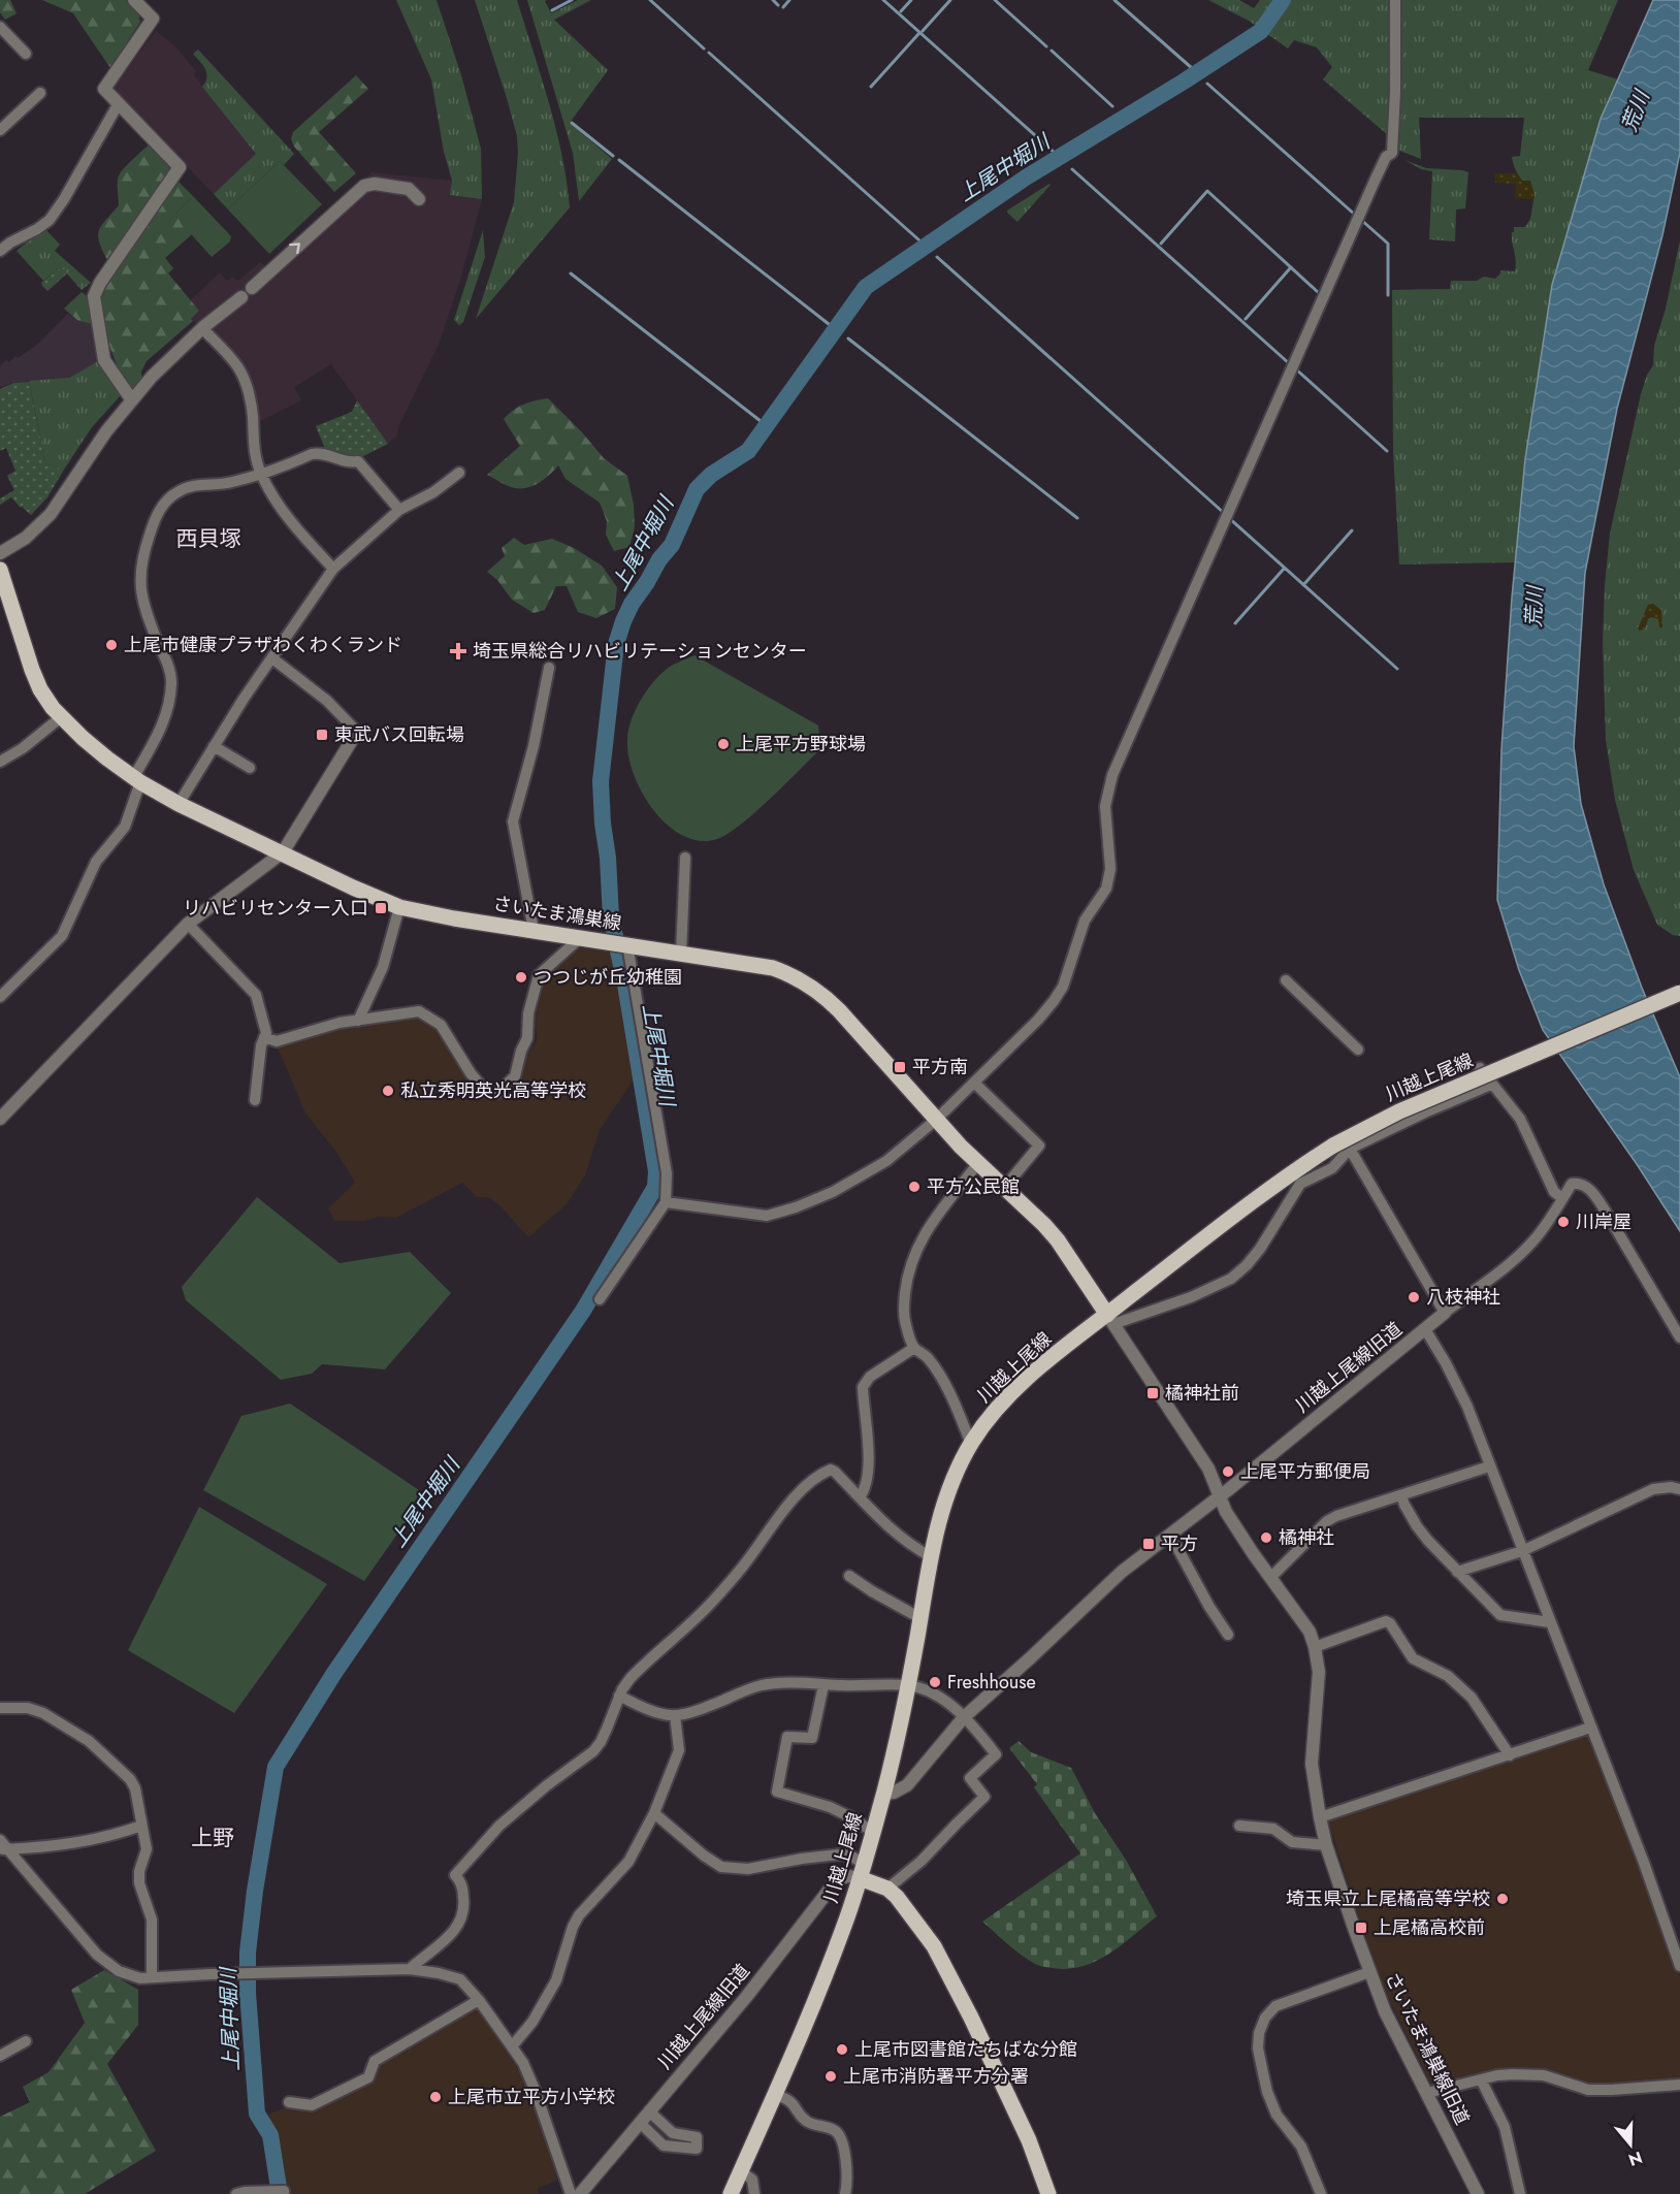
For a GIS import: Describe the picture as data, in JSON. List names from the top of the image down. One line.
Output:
{"streets":{"main road":["さいたま鴻巣線","川越上尾線"],"street":["川越上尾線旧道","さいたま鴻巣線旧道"]},"crossings":[["さいたま鴻巣線","川越上尾線"],["さいたま鴻巣線","さいたま鴻巣線旧道"],["川越上尾線","川越上尾線旧道"],["川越上尾線","さいたま鴻巣線旧道"],["川越上尾線旧道","さいたま鴻巣線旧道"]],"districts":["西貝塚","上野"],"water":["荒川","上尾中堀川"],"places":{"other":["上尾市健康プラザわくわくランド","上尾平方野球場","つつじが丘幼稚園","私立秀明英光高等学校","平方公民館","川岸屋","八枝神社","上尾平方郵便局","橘神社","Freshhouse","埼玉県立上尾橘高等学校","上尾市図書館たちばな分館","上尾市消防署平方分署","上尾市立平方小学校"],"health":["埼玉県総合リハビリテーションセンター"],"transit":["東武バス回転場","リハビリセンター入口","平方南","橘神社前","平方","上尾橘高校前"]},"north":"bottom"}
